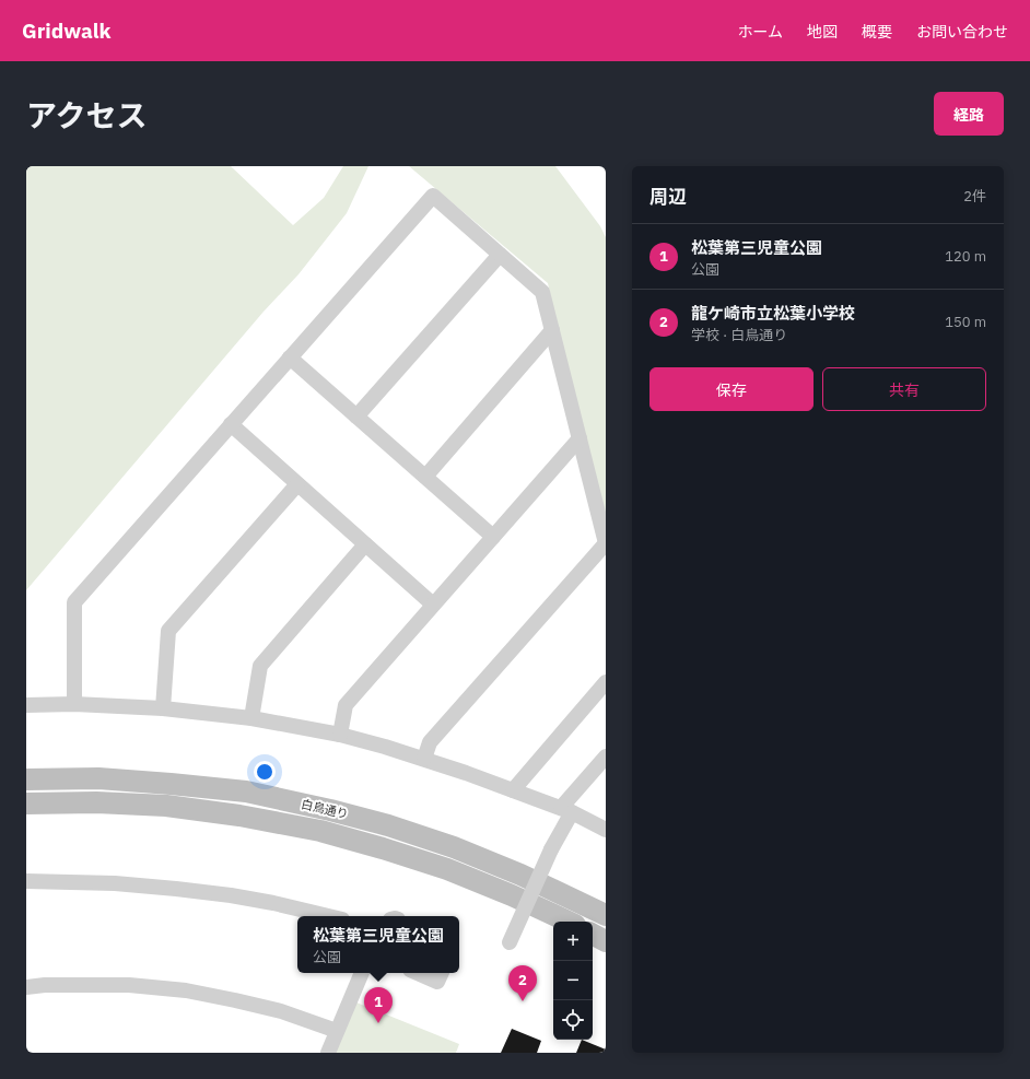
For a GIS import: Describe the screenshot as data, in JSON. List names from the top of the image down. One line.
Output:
{"streets":{"main road":["白鳥通り"]},"page":{"header":"Gridwalk","nav":["ホーム","地図","概要","お問い合わせ"],"title":"アクセス","buttons":["経路",["保存","共有"]],"heading":["周辺","2件"],"list":[{"mark":"1","name":"松葉第三児童公園","note":"公園","value":"120 m"},{"mark":"2","name":"龍ケ崎市立松葉小学校","note":"学校 · 白鳥通り","value":"150 m"}],"popup":["松葉第三児童公園","公園"],"map_buttons":["+","−"],"pins":["2","1"]}}
